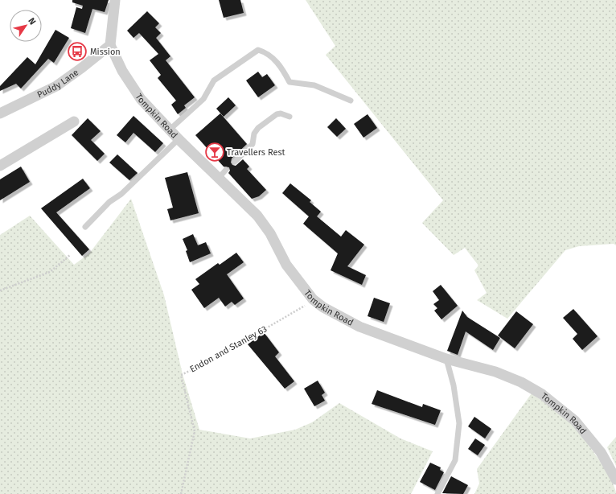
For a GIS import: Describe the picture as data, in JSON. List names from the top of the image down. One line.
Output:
{"streets":{"street":["Puddy Lane","Tompkin Road"],"path":["Endon and Stanley 63"]},"crossings":[["Puddy Lane","Tompkin Road"],["Tompkin Road","Endon and Stanley 63"]],"places":{"bus stop":["Mission"],"bar":["Travellers Rest"]},"north":"top right"}
